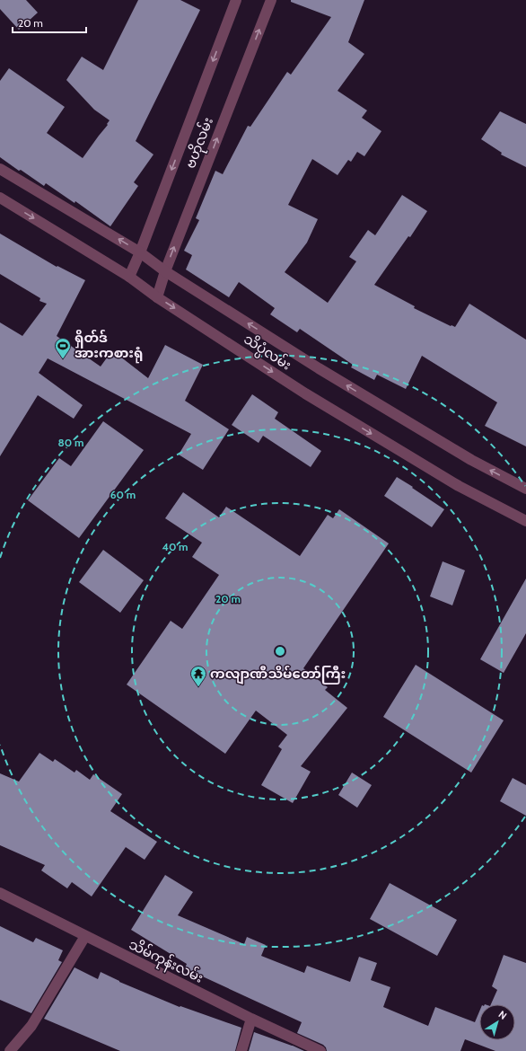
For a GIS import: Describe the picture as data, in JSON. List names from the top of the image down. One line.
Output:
{"streets":{"street":["ဗဟိုလမ်း","သိပ္ပံလမ်း","သိမ်ကုန်းလမ်း"]},"crossings":[["ဗဟိုလမ်း","သိပ္ပံလမ်း"]],"places":{"sports":["ရှိတ်ဒ် အားကစားရုံ"],"temple":["ကလျာဏီသိမ်တော်ကြီး"]},"scale_bar":"20 m","north":"top right","rings":["80 m","60 m","40 m","20 m"]}
